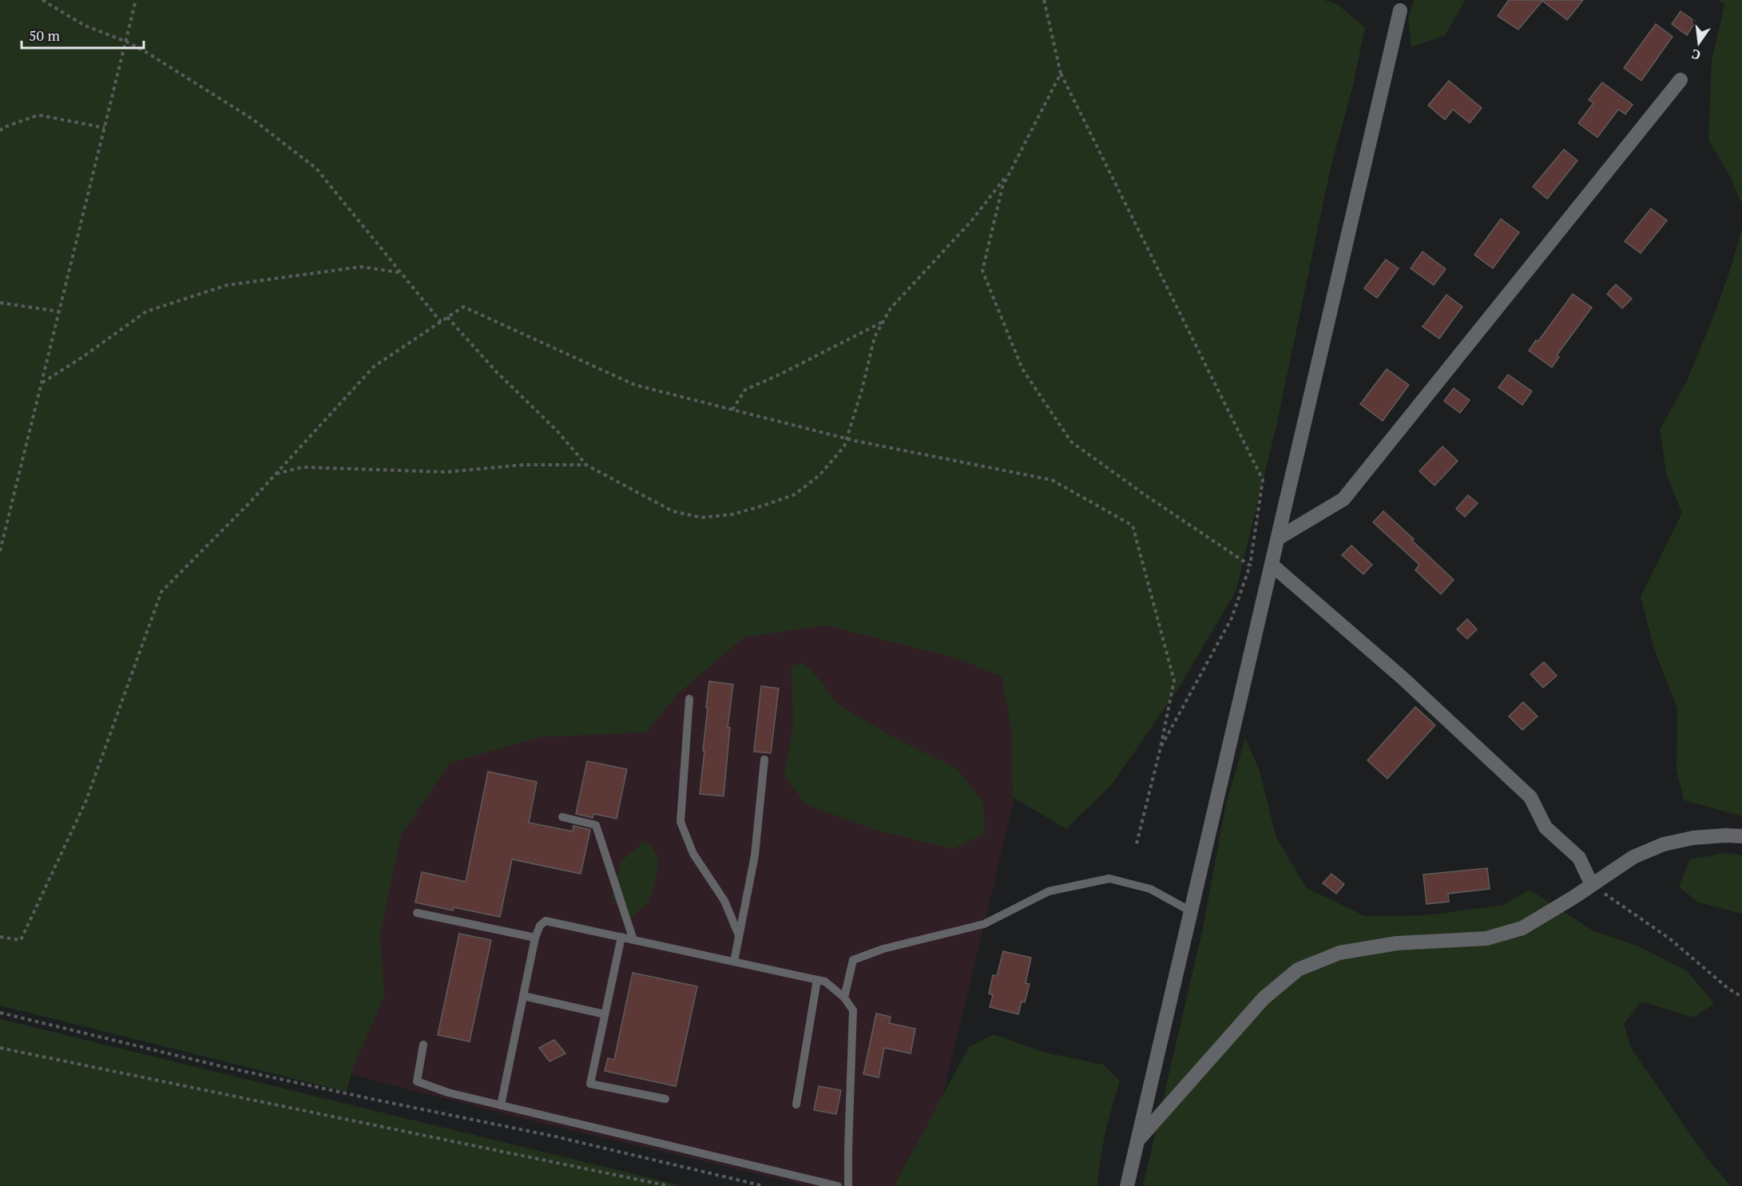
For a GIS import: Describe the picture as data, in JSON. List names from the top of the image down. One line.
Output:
{"scale_bar":"50 m","north":"bottom"}
